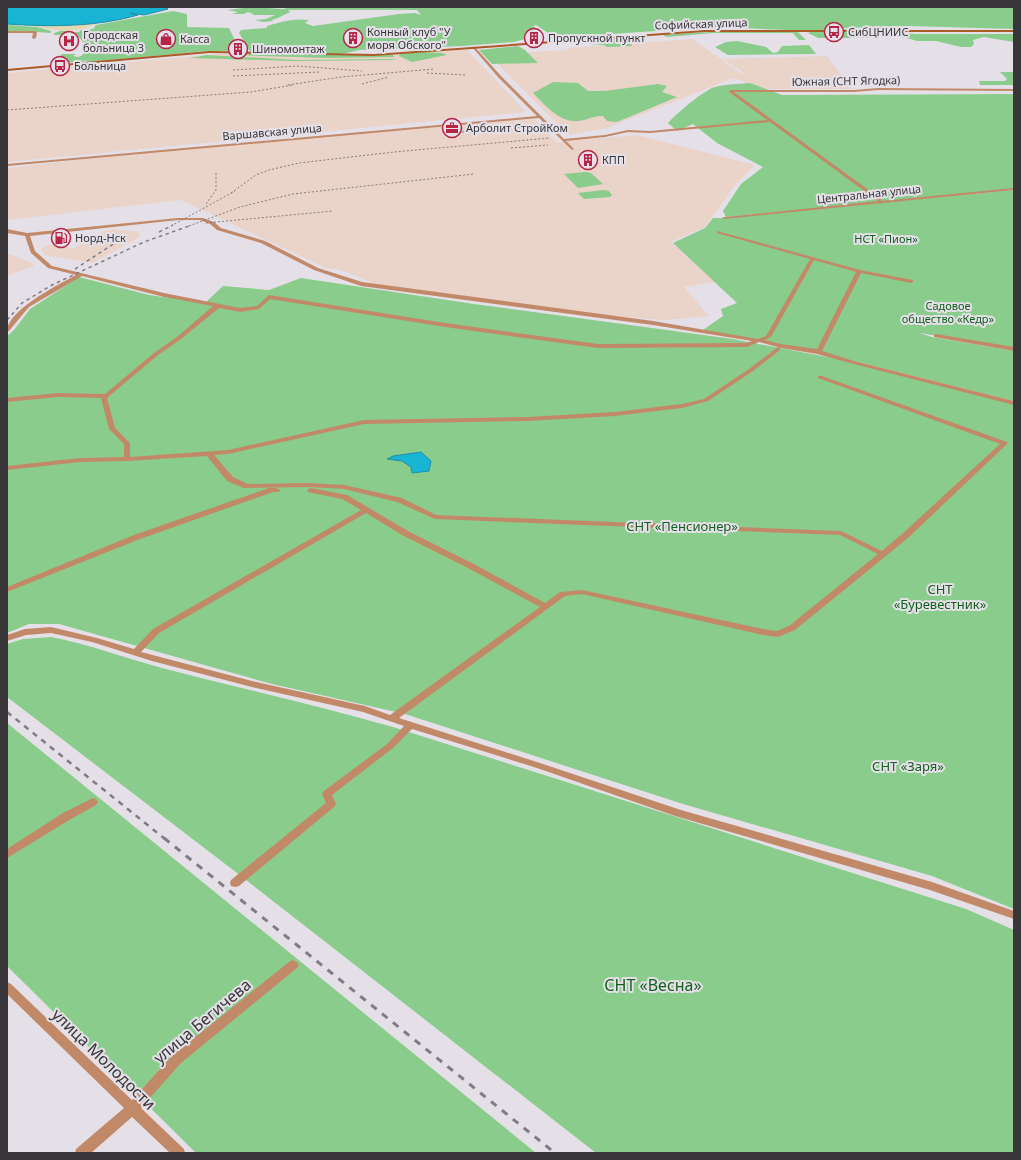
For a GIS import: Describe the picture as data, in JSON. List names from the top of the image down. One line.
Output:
{"streets":{"main road":["Софийская улица"],"street":["Южная (СНТ Ягодка)","Варшавская улица","Центральная улица","улица Бегичева","улица Молодости"]},"crossings":[["улица Бегичева","улица Молодости"]],"parks":["НСТ «Пион»","Садовое общество «Кедр»","СНТ «Пенсионер»","СНТ «Буревестник»","СНТ «Заря»","СНТ «Весна»"],"places":{"bus stop":["СибЦНИИС","Больница"],"building":["Конный клуб \"У моря Обского\"","Пропускной пункт","Шиномонтаж","КПП"],"shop":["Касса"],"hospital":["Городская больница 3"],"office":["Арболит СтройКом"],"fuel station":["Норд-Нск"]}}
